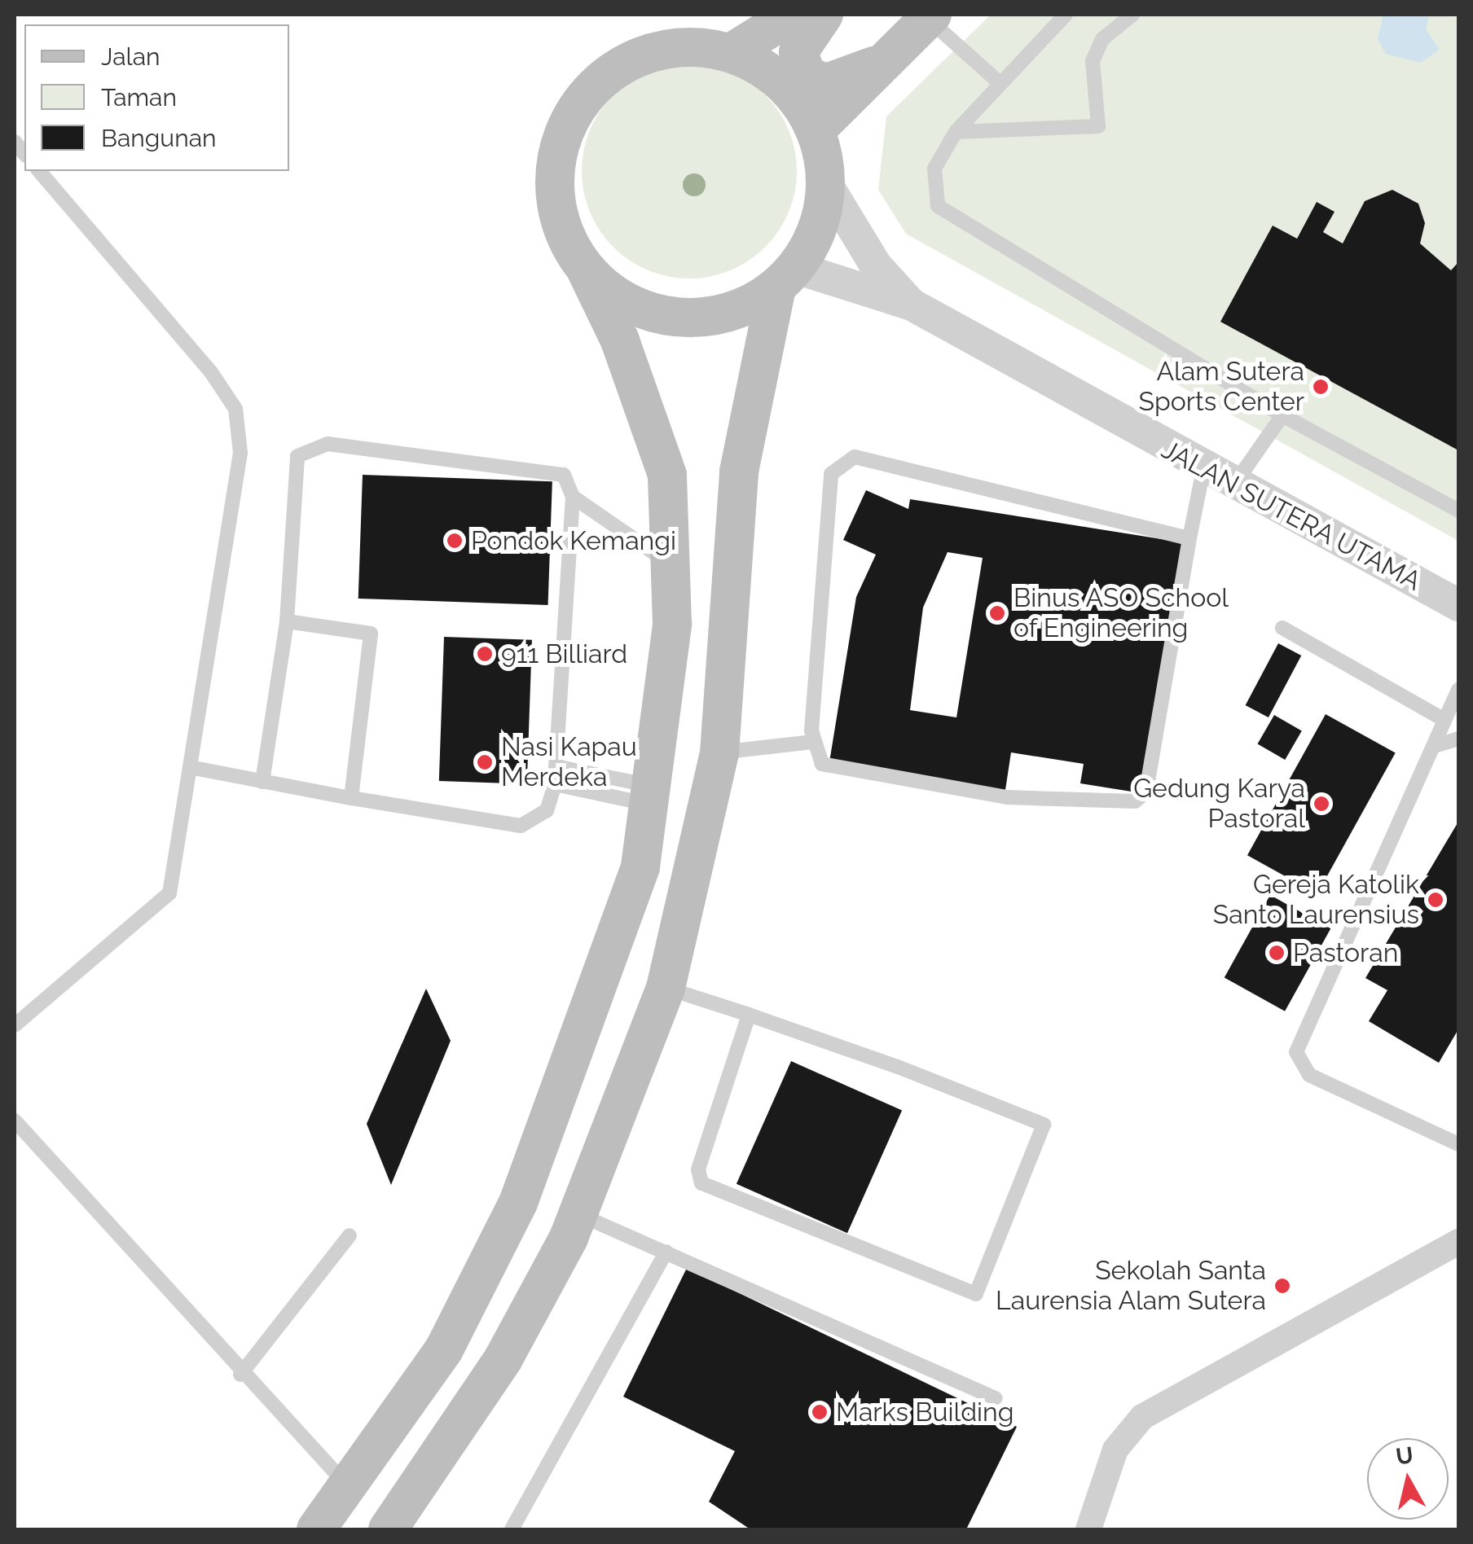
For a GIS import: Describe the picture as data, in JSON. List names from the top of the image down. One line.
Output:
{"streets":{"street":["JALAN SUTERA UTAMA"]},"places":["Alam Sutera Sports Center","Pondok Kemangi","Binus ASO School of Engineering","911 Billiard","Nasi Kapau Merdeka","Gedung Karya Pastoral","Gereja Katolik Santo Laurensius","Pastoran","Sekolah Santa Laurensia Alam Sutera","Marks Building"],"legend":["Jalan","Taman","Bangunan"],"north":"top"}
